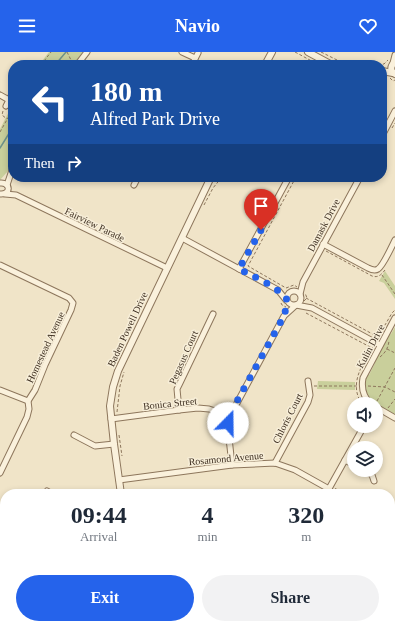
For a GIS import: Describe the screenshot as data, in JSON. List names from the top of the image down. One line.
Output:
{"streets":{"street":["Fairview Parade","Damask Drive","Baden Powell Drive","Kulin Drive","Homestead Avenue","Pegasus Court","Bonica Street","Chloris Court","Rosamond Avenue"]},"crossings":[["Fairview Parade","Baden Powell Drive"],["Baden Powell Drive","Bonica Street"],["Baden Powell Drive","Rosamond Avenue"],["Pegasus Court","Bonica Street"],["Chloris Court","Rosamond Avenue"]],"page":{"header":"Navio","turn":["180 m","Alfred Park Drive"],"then":"Then","eta":["09:44","Arrival","4","min","320","m"],"buttons":["Exit","Share"]}}
